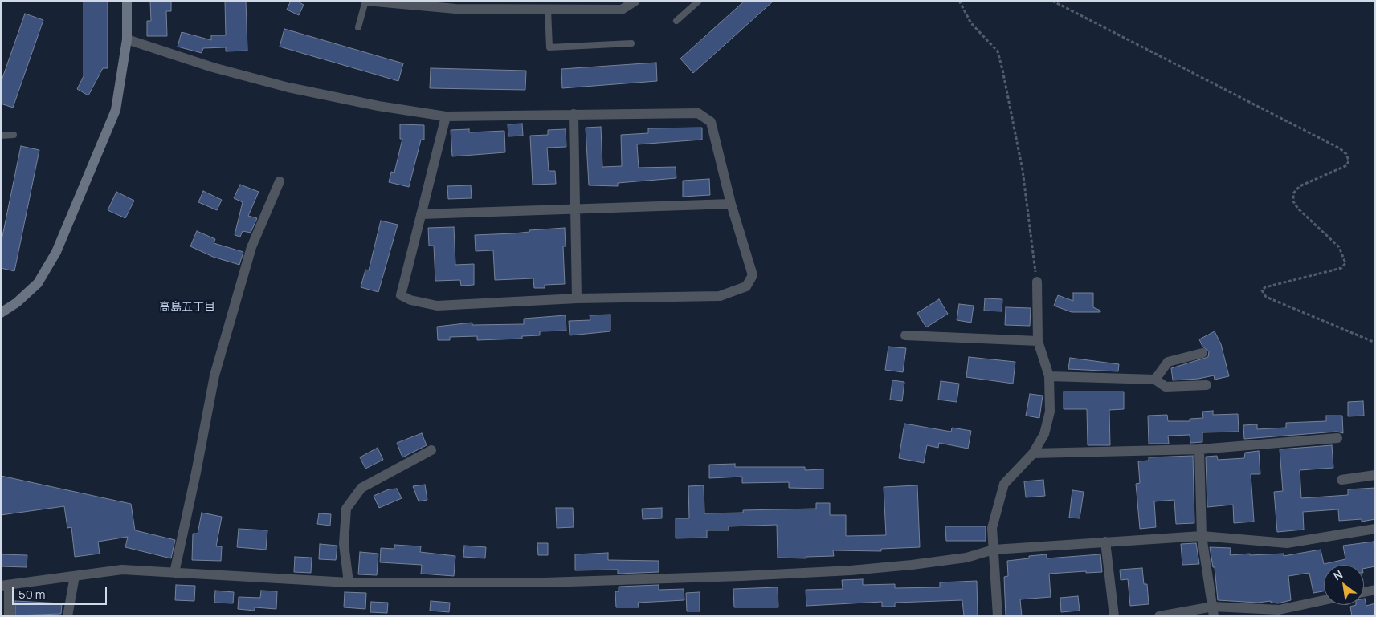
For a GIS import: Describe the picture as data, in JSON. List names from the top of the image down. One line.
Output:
{"districts":["高島五丁目"],"scale_bar":"50 m","north":"top left"}
